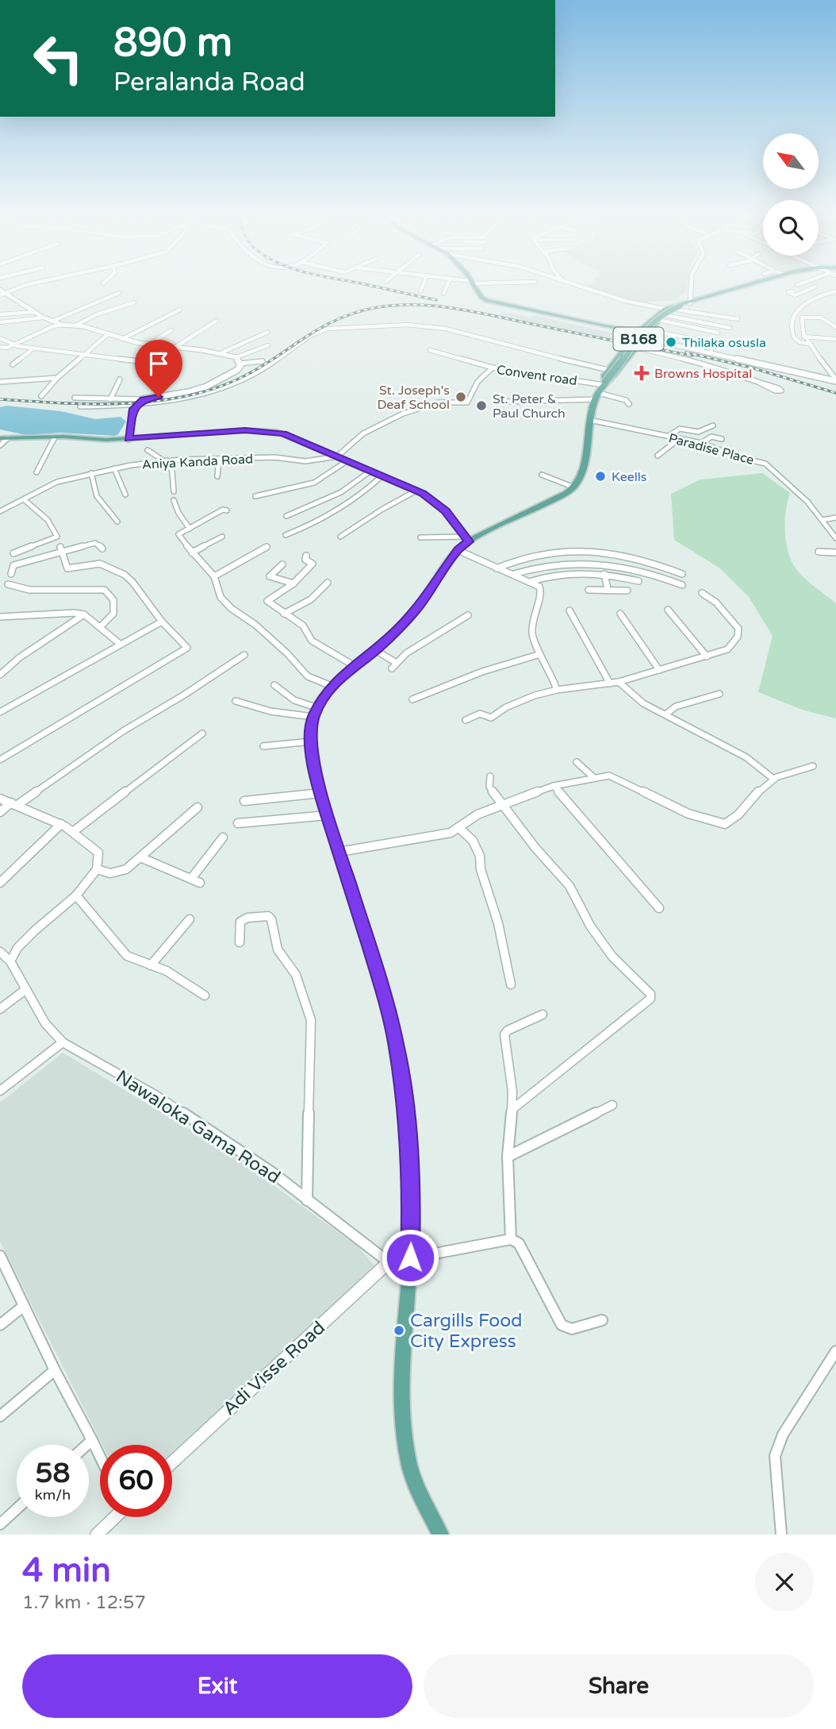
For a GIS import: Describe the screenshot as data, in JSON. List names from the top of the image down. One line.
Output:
{"streets":{"main road":["B168"],"street":["Convent road","Paradise Place","Aniya Kanda Road","Nawaloka Gama Road","Adi Visse Road"]},"crossings":[["B168","Convent road"],["B168","Paradise Place"],["Convent road","Aniya Kanda Road"],["Nawaloka Gama Road","Adi Visse Road"]],"places":{"other":["Thilaka osusla","St. Joseph's Deaf School","St. Peter & Paul Church","Keells","Cargills Food City Express"],"health":["Browns Hospital"]},"north":"top left","page":{"turn":["890 m","Peralanda Road"],"speed":"58 km/h","limit":"60","heading":["4 min","1.7 km · 12:57"],"buttons":["Exit","Share"]}}
